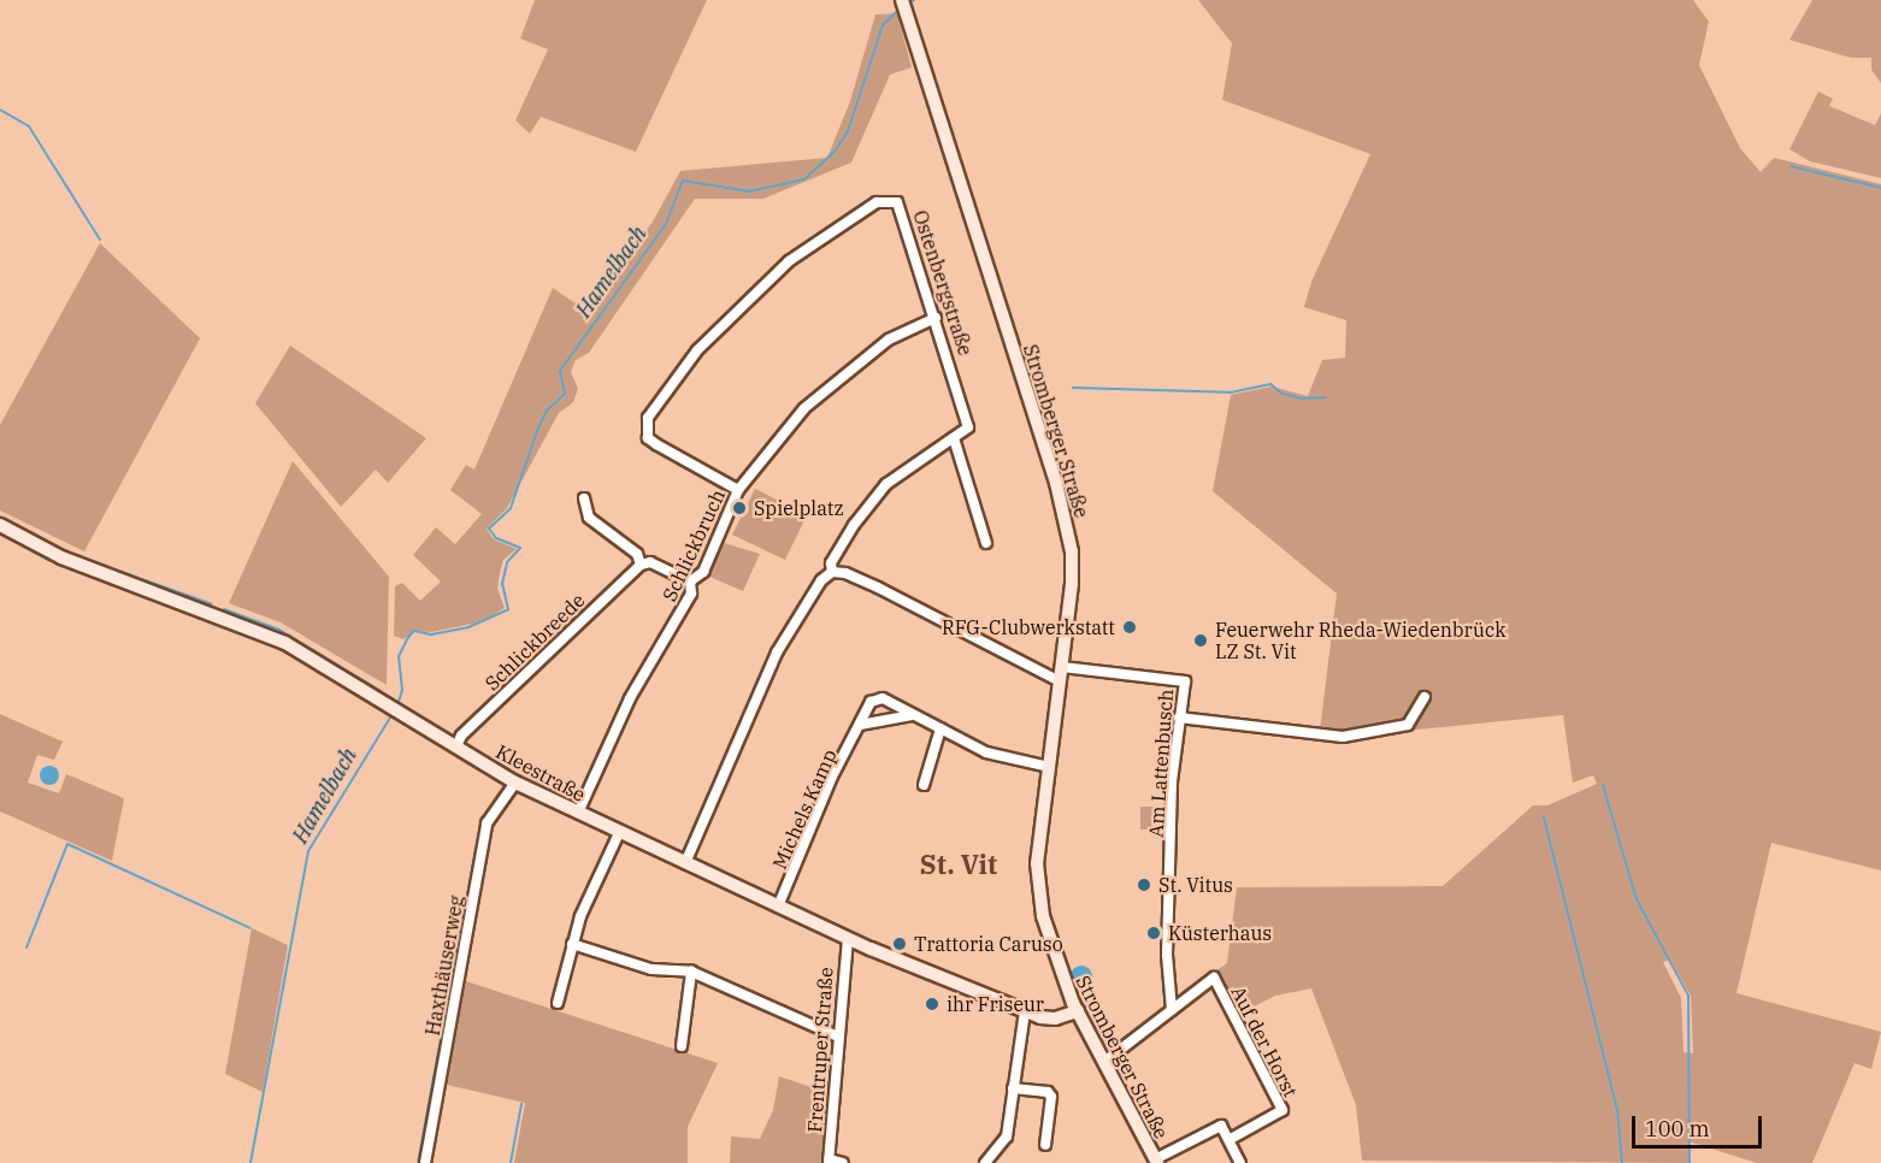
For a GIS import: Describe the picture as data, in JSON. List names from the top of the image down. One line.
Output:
{"streets":{"main road":["Stromberger Straße","Kleestraße"],"street":["Ostenbergstraße","Schlickbruch","Schlickbreede","Am Lattenbusch","Michels Kamp","Haxthäuserweg","Auf der Horst","Frentruper Straße"]},"crossings":[["Ostenbergstraße","Schlickbruch"],["Stromberger Straße","Am Lattenbusch"],["Stromberger Straße","Kleestraße"],["Stromberger Straße","Michels Kamp"],["Stromberger Straße","Auf der Horst"],["Schlickbruch","Kleestraße"],["Schlickbreede","Kleestraße"],["Am Lattenbusch","Auf der Horst"],["Kleestraße","Michels Kamp"],["Kleestraße","Haxthäuserweg"],["Kleestraße","Frentruper Straße"]],"districts":["St. Vit"],"water":["Hamelbach"],"places":["Spielplatz","RFG-Clubwerkstatt","Feuerwehr Rheda-Wiedenbrück LZ St. Vit","St. Vitus","Küsterhaus","Trattoria Caruso","ihr Friseur"],"scale_bar":"100 m"}
